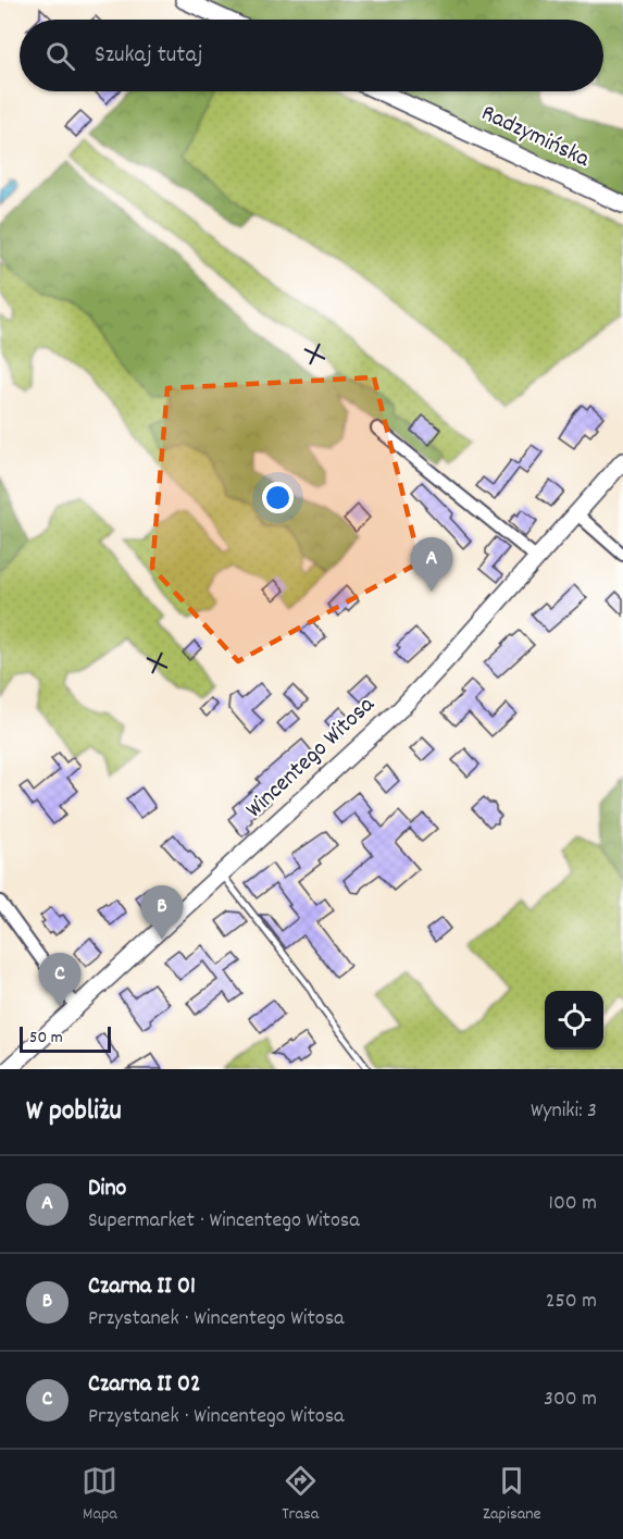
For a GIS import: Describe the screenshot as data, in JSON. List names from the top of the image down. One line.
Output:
{"streets":{"main road":["Radzymińska","Wincentego Witosa"]},"scale_bar":"50 m","page":{"search":"Szukaj tutaj","pins":["A","B","C"],"scale":"50 m","heading":["W pobliżu","Wyniki: 3"],"list":[{"mark":"A","name":"Dino","note":"Supermarket · Wincentego Witosa","value":"100 m"},{"mark":"B","name":"Czarna II 01","note":"Przystanek · Wincentego Witosa","value":"250 m"},{"mark":"C","name":"Czarna II 02","note":"Przystanek · Wincentego Witosa","value":"300 m"}],"nav":["Mapa","Trasa","Zapisane"]}}
